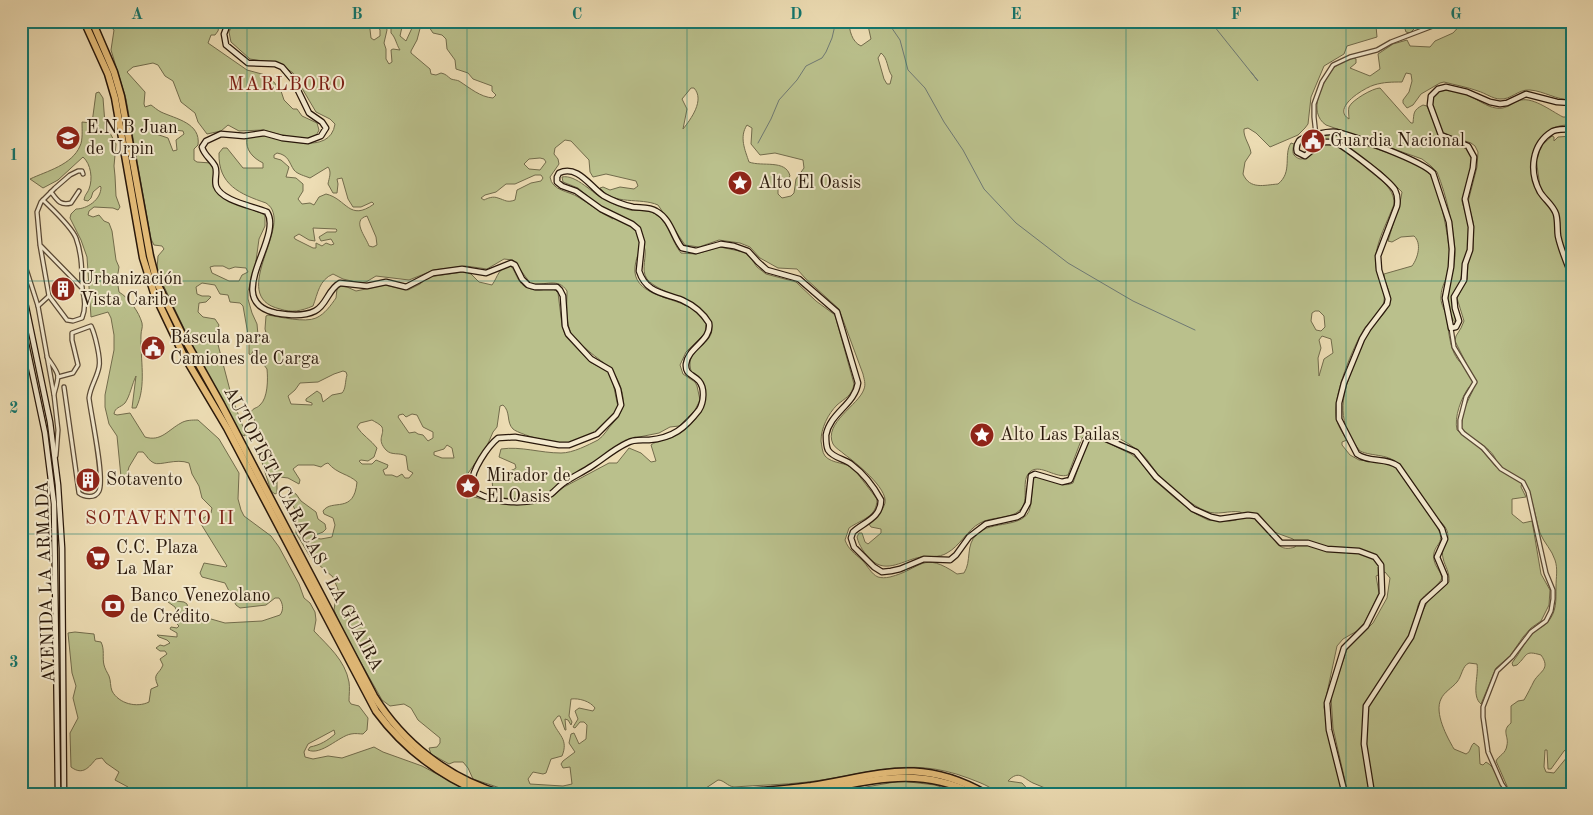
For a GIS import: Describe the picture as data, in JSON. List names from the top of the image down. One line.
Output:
{"streets":{"highway":["AUTOPISTA CARACAS - LA GUAIRA"],"main road":["AVENIDA LA ARMADA"]},"districts":["MARLBORO","SOTAVENTO II"],"places":{"school or university":["E.N.B Juan de Urpin"],"public building":["Guardia Nacional","Báscula para Camiones de Carga"],"place":["Alto El Oasis","Alto Las Pailas","Mirador de El Oasis"],"building":["Urbanización Vista Caribe","Sotavento"],"supermarket":["C.C. Plaza La Mar"],"bank":["Banco Venezolano de Crédito"]},"grid":{"columns":["A","B","C","D","E","F","G"],"rows":["1","2","3"]}}
